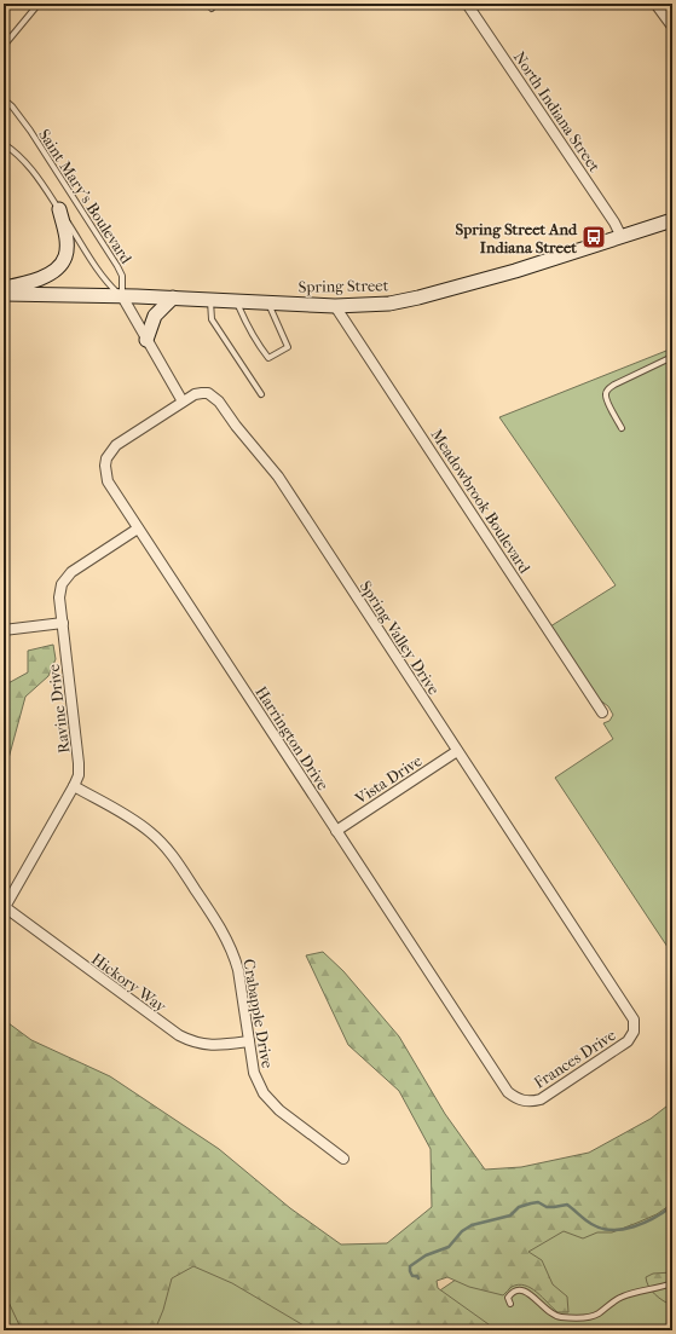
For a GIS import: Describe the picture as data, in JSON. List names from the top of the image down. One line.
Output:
{"streets":{"main road":["Spring Street"],"street":["North Indiana Street","Meadowbrook Boulevard","Spring Valley Drive","Ravine Drive","Harrington Drive","Vista Drive","Hickory Way","Crabapple Drive","Frances Drive"],"lane":["Saint Mary's Boulevard"]},"crossings":[["North Indiana Street","Spring Street"],["Saint Mary's Boulevard","Spring Street"],["Spring Street","Meadowbrook Boulevard"],["Spring Valley Drive","Harrington Drive"],["Spring Valley Drive","Vista Drive"],["Spring Valley Drive","Frances Drive"],["Ravine Drive","Harrington Drive"],["Ravine Drive","Hickory Way"],["Ravine Drive","Crabapple Drive"],["Harrington Drive","Vista Drive"],["Harrington Drive","Frances Drive"],["Hickory Way","Crabapple Drive"]],"places":{"bus stop":["Spring Street And Indiana Street"]}}
